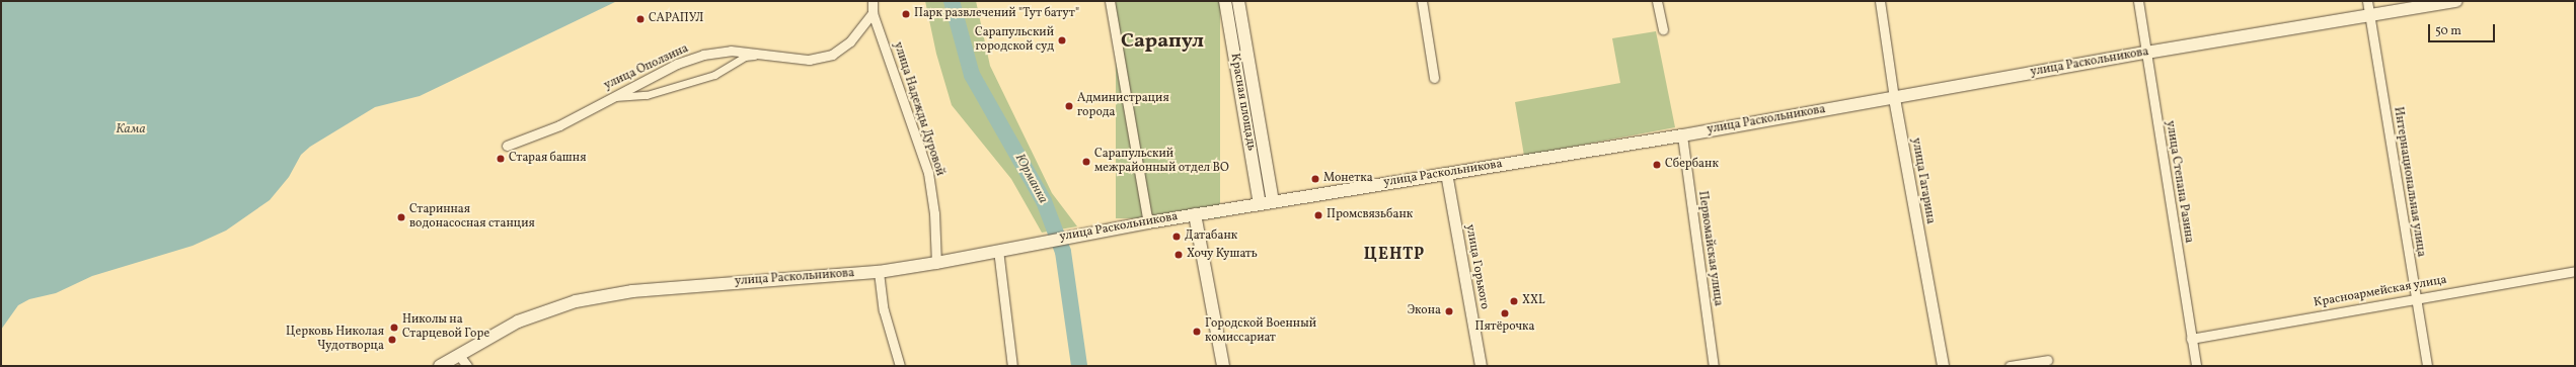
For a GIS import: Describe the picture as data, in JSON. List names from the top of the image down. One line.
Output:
{"streets":{"main road":["улица Раскольникова","Красная площадь"],"street":["улица Оползина","улица Надежды Дуровой","улица Гагарина","улица Степана Разина","Интернациональная улица","Первомайская улица","улица Горького","Красноармейская улица"]},"crossings":[["улица Раскольникова","Красная площадь"],["улица Раскольникова","улица Надежды Дуровой"],["улица Раскольникова","улица Гагарина"],["улица Раскольникова","улица Степана Разина"],["улица Раскольникова","Интернациональная улица"],["улица Раскольникова","Первомайская улица"],["улица Раскольникова","улица Горького"],["улица Оползина","улица Надежды Дуровой"],["улица Степана Разина","Красноармейская улица"],["Интернациональная улица","Красноармейская улица"]],"districts":["Сарапул","ЦЕНТР"],"water":["Кама","Юрманка"],"places":["Парк развлечений \"Тут батут\"","САРАПУЛ","Сарапульский городской суд","Администрация города","Старая башня","Сарапульский межрайонный отдел ВО","Сбербанк","Монетка","Промсвязьбанк","Старинная водонасосная станция","Датабанк","Хочу Кушать","XXL","Экона","Пятёрочка","Николы на Старцевой Горе","Городской Военный комиссариат","Церковь Николая Чудотворца"],"scale_bar":"50 m"}
